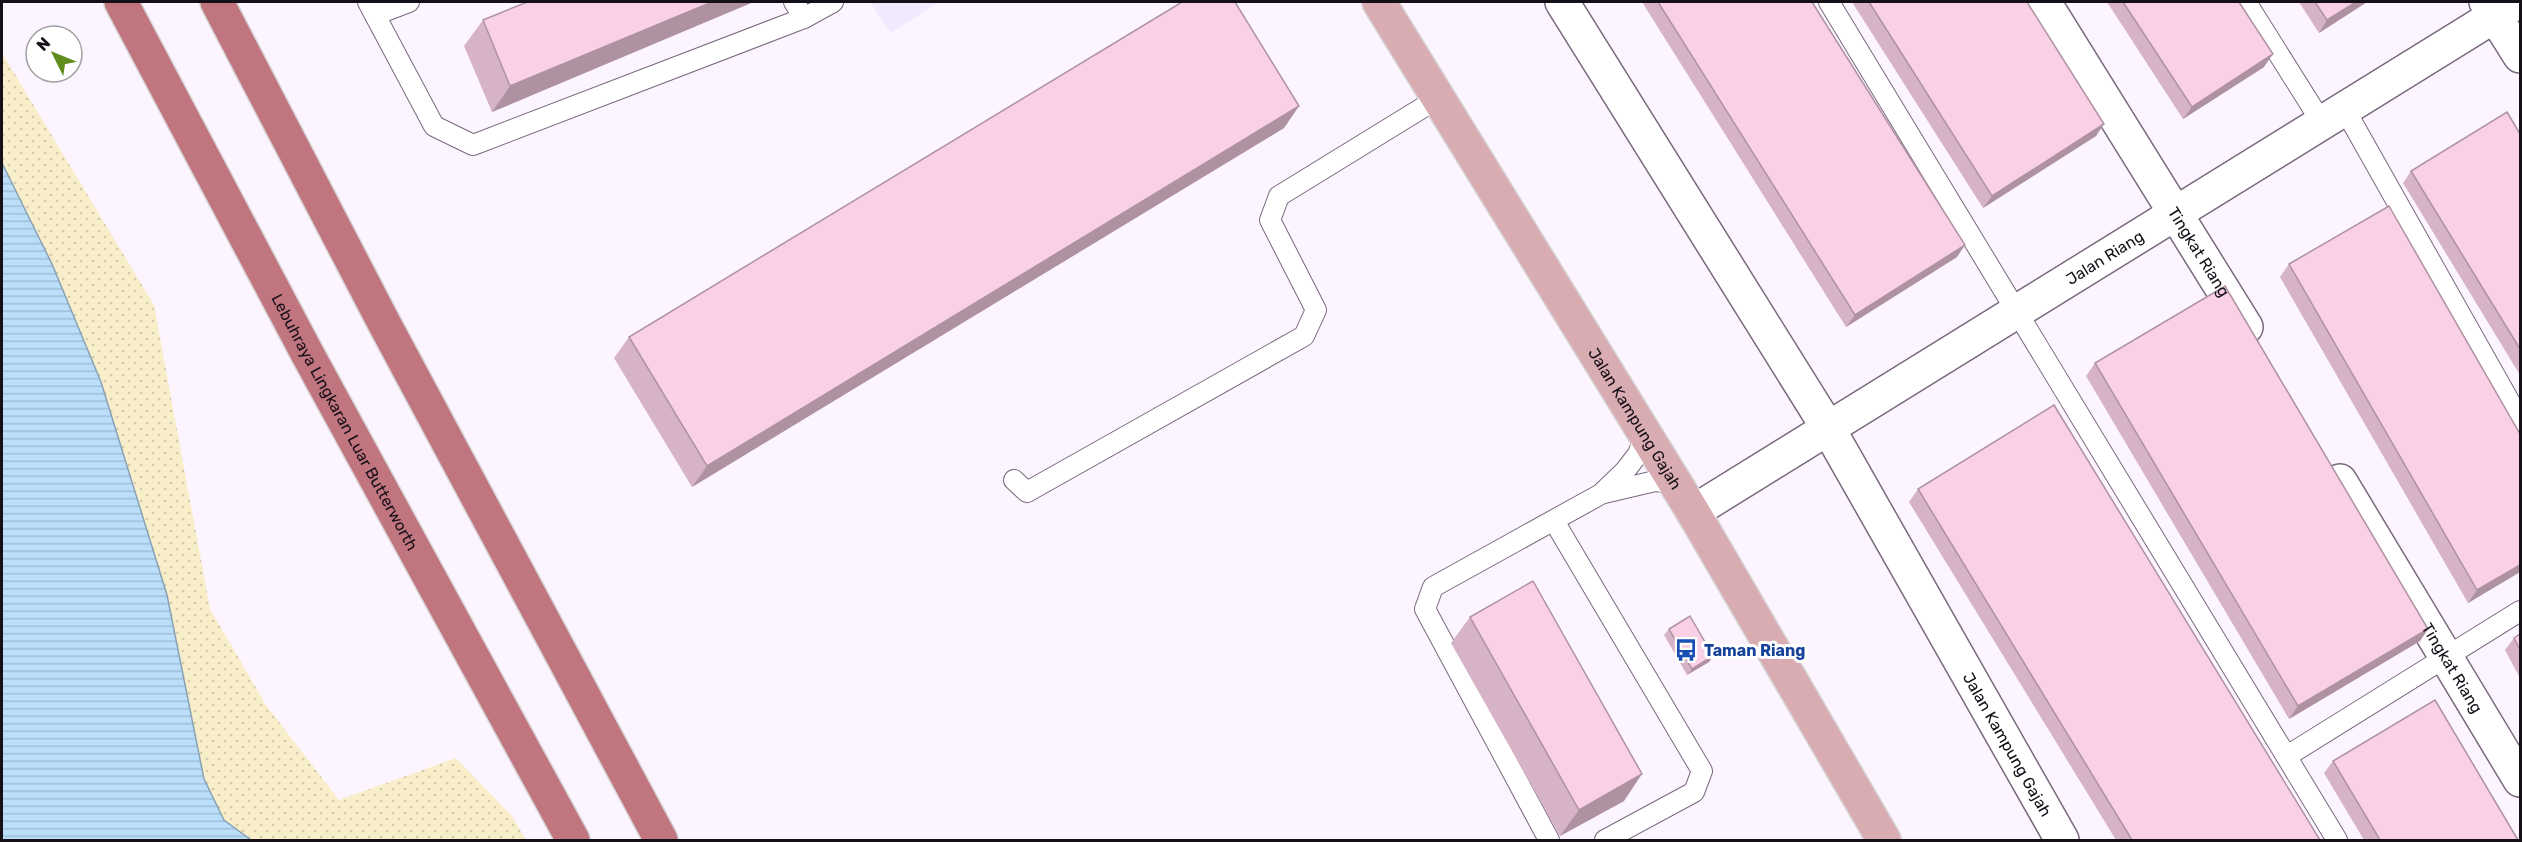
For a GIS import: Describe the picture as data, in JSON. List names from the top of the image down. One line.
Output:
{"streets":{"highway":["Lebuhraya Lingkaran Luar Butterworth"],"main road":["Jalan Kampung Gajah"],"street":["Tingkat Riang","Jalan Riang"]},"crossings":[["Tingkat Riang","Jalan Riang"],["Jalan Riang","Jalan Kampung Gajah"]],"places":{"bus stop":["Taman Riang"]},"north":"top left"}
